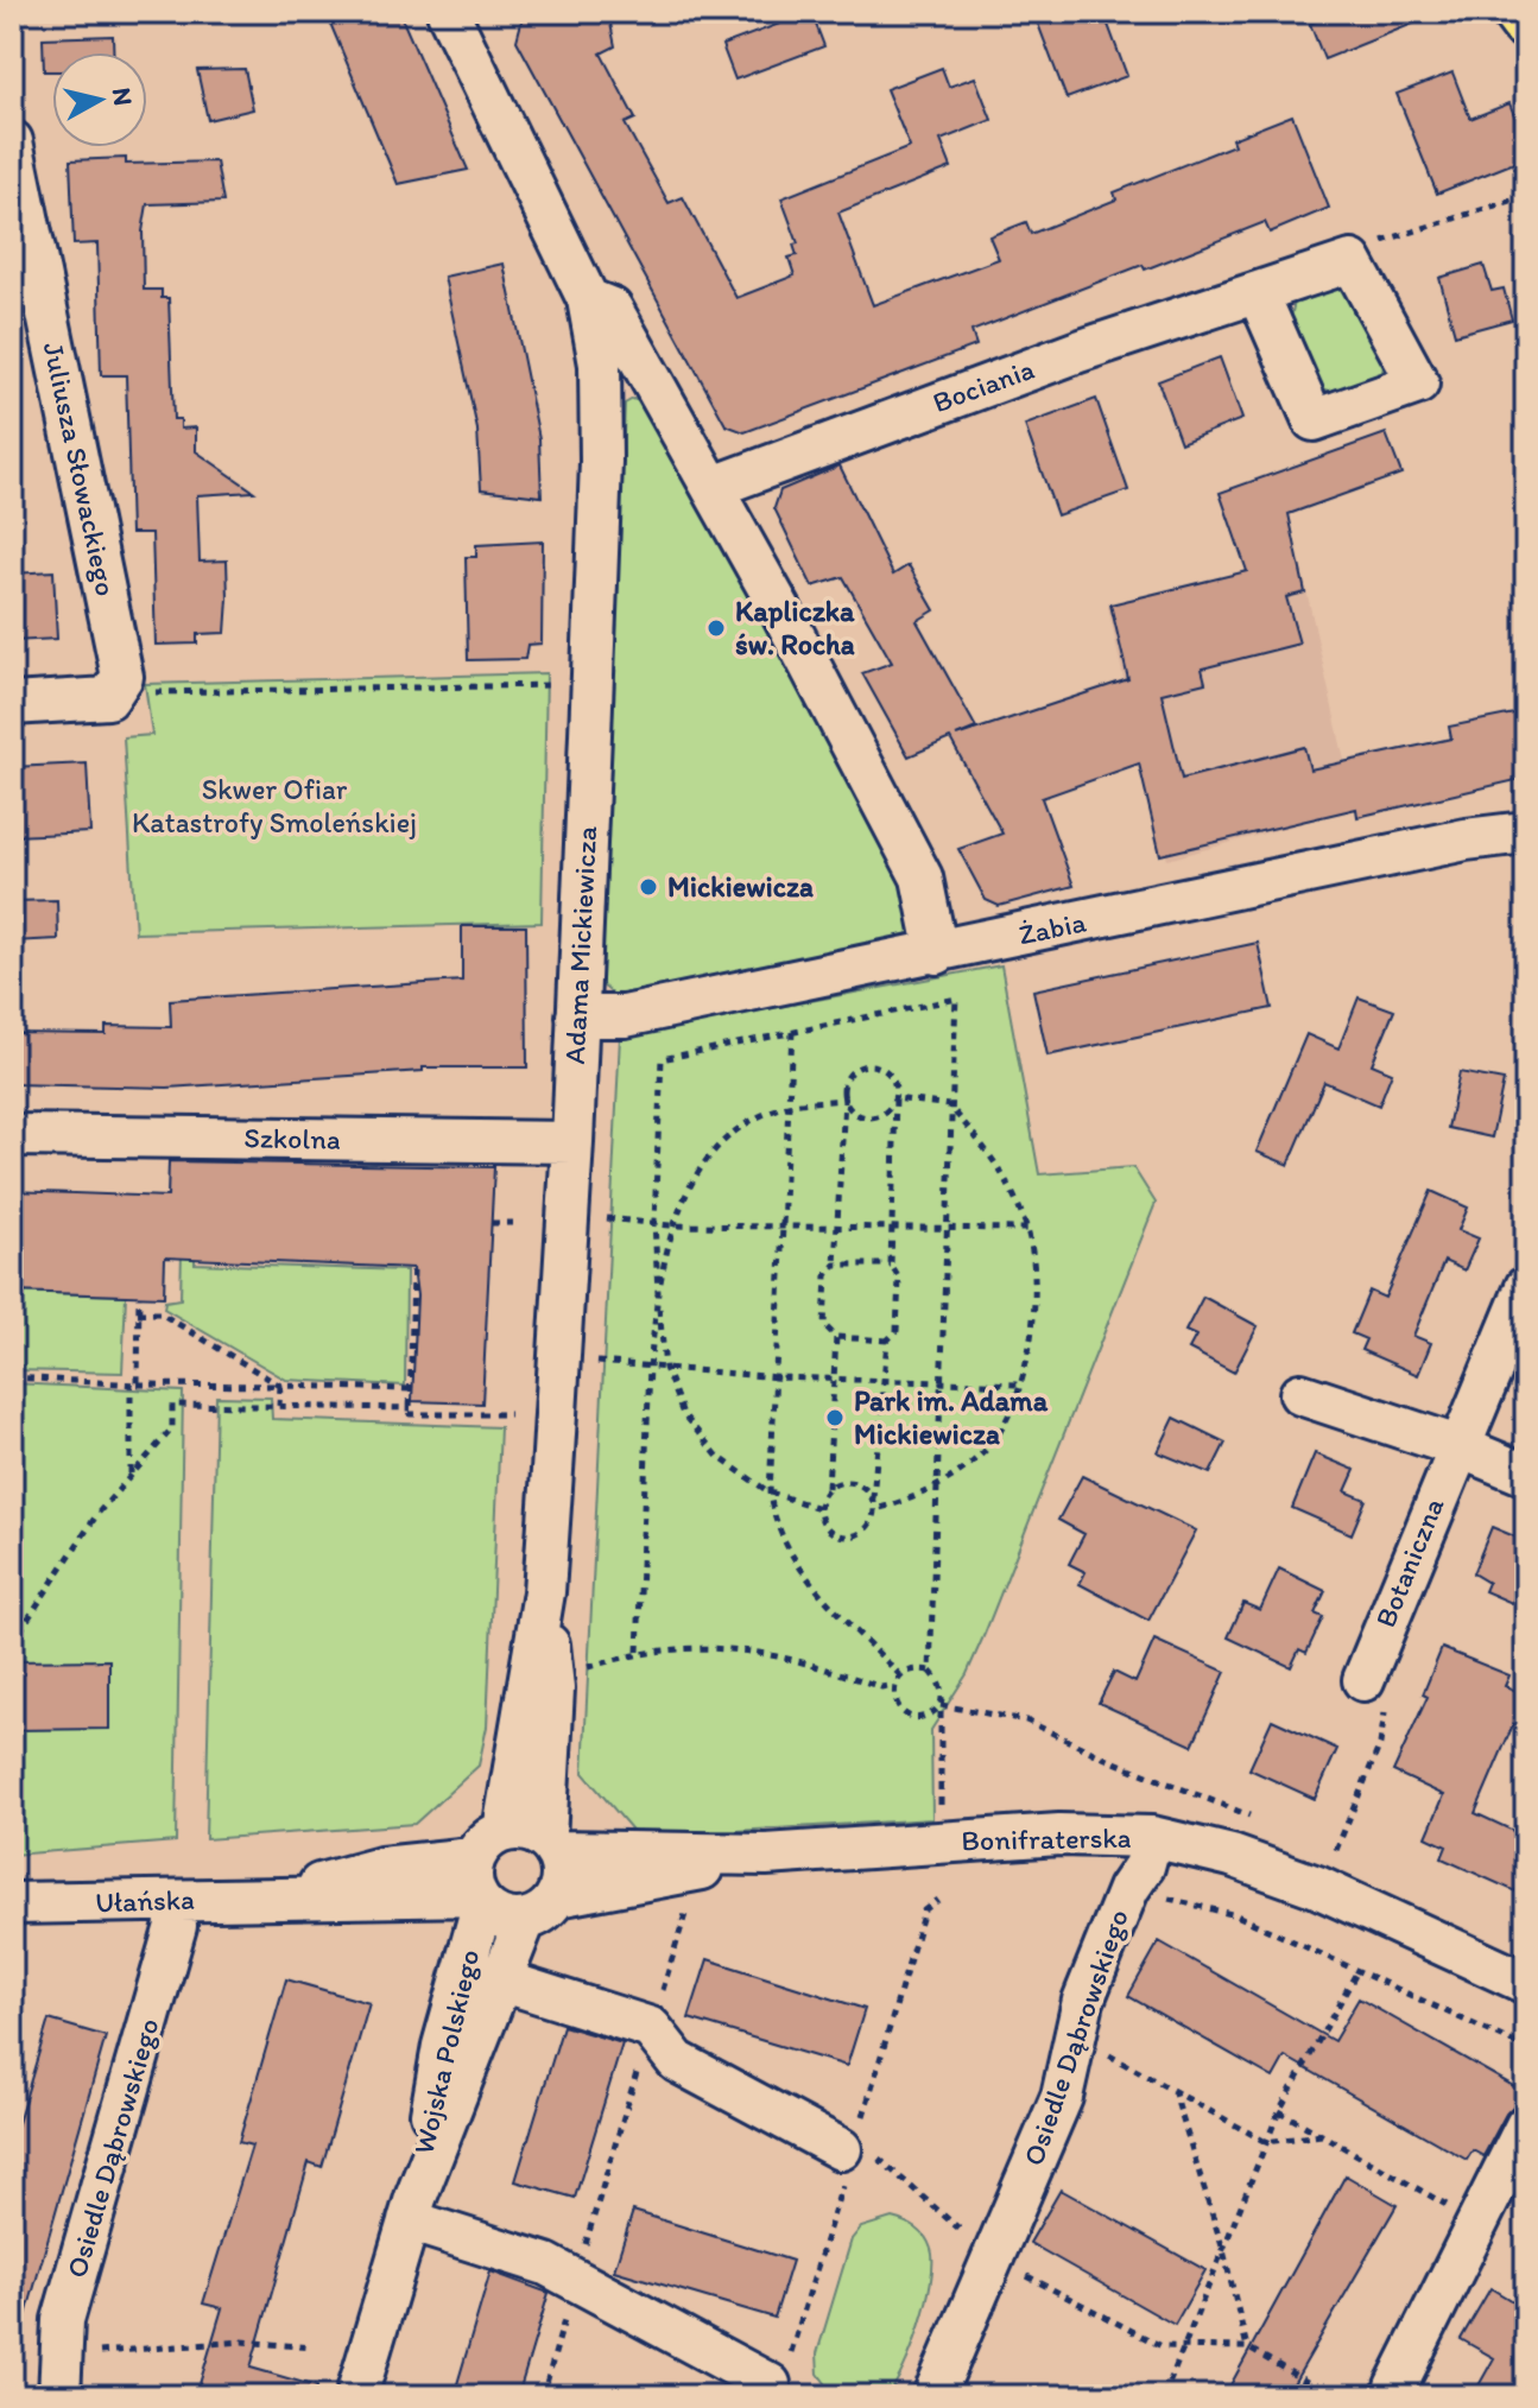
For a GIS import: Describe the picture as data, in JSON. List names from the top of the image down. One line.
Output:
{"streets":{"street":["Bociania","Juliusza Słowackiego","Żabia","Adama Mickiewicza","Szkolna","Botaniczna","Bonifraterska","Ułańska","Osiedle Dąbrowskiego","Wojska Polskiego"]},"crossings":[["Bociania","Adama Mickiewicza"],["Żabia","Adama Mickiewicza"],["Adama Mickiewicza","Szkolna"],["Adama Mickiewicza","Bonifraterska"],["Adama Mickiewicza","Ułańska"],["Adama Mickiewicza","Wojska Polskiego"],["Bonifraterska","Ułańska"],["Bonifraterska","Osiedle Dąbrowskiego"],["Bonifraterska","Wojska Polskiego"],["Ułańska","Osiedle Dąbrowskiego"],["Ułańska","Wojska Polskiego"]],"parks":["Skwer Ofiar Katastrofy Smoleńskiej"],"places":["Kapliczka św. Rocha","Mickiewicza","Park im. Adama Mickiewicza"],"north":"right"}
